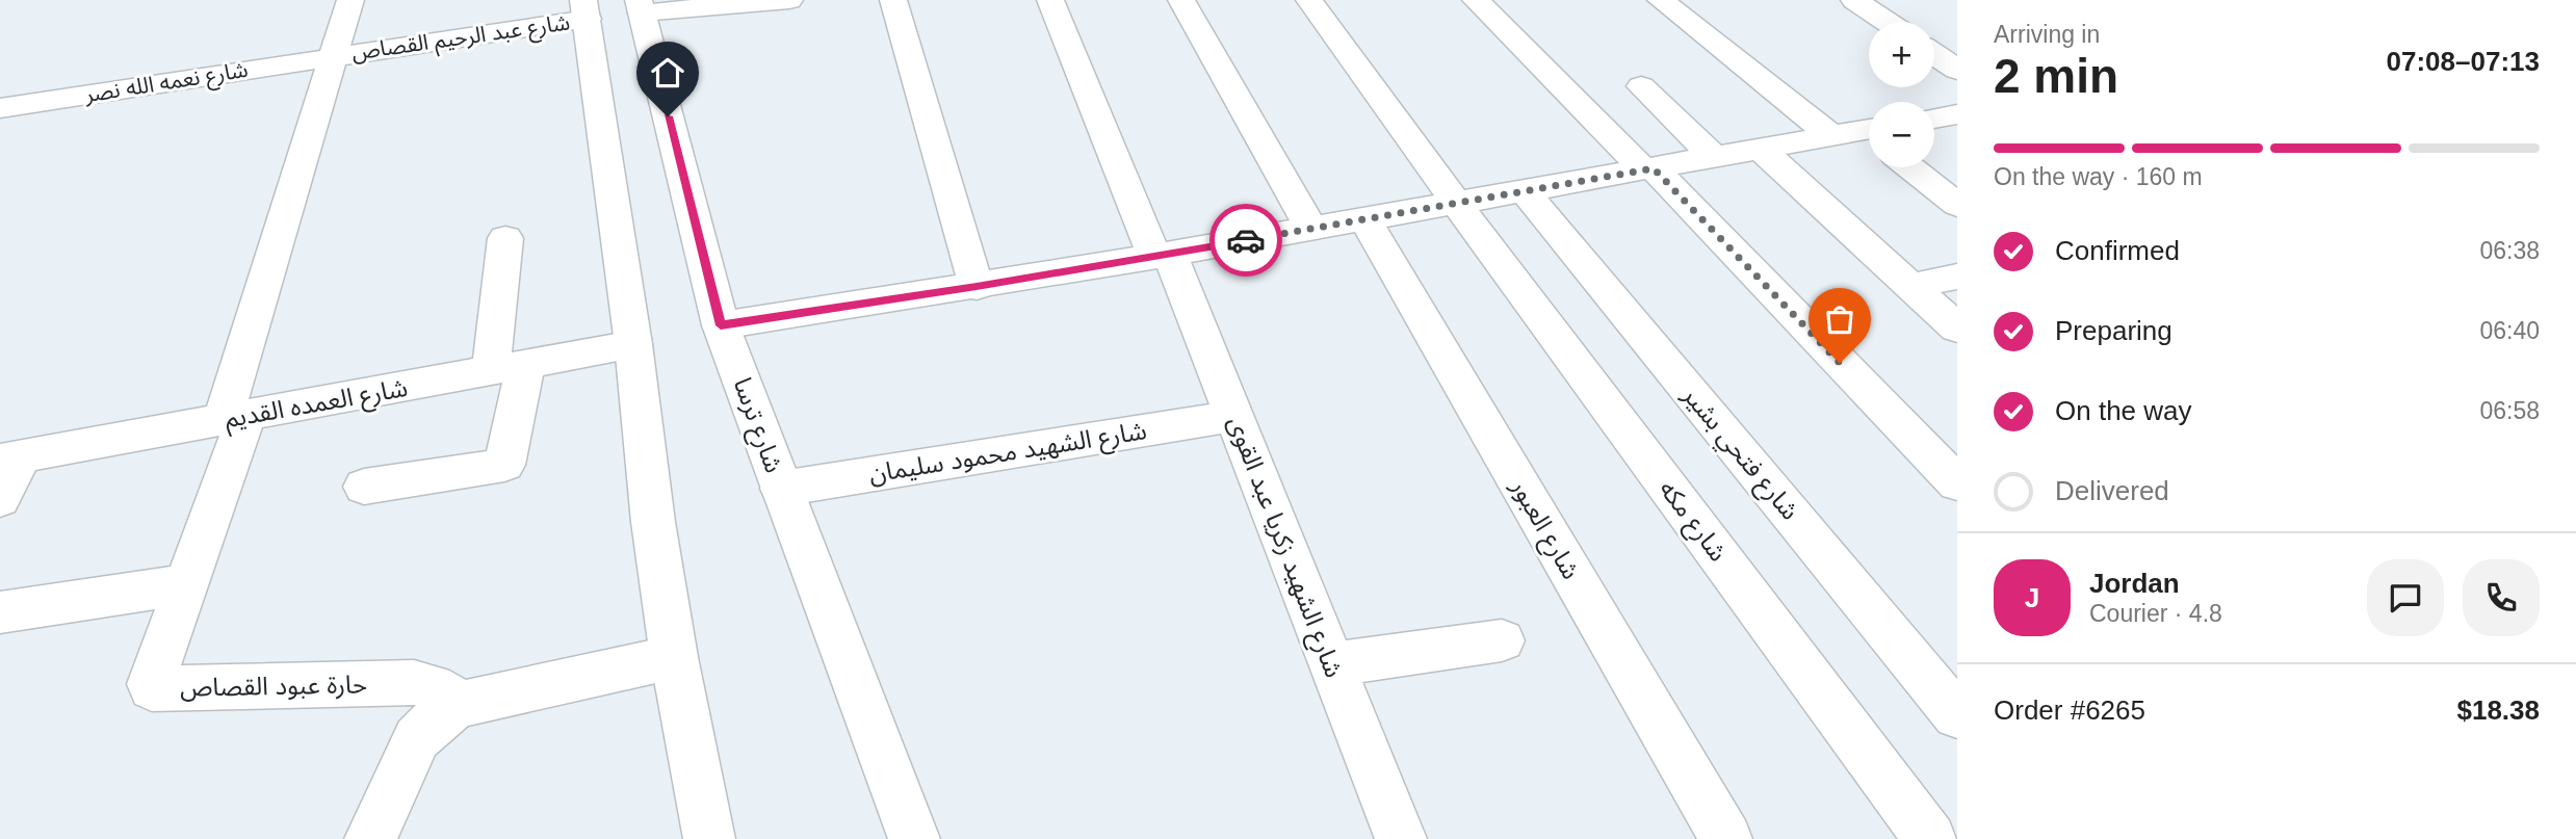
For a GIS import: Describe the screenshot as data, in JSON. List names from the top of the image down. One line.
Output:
{"streets":{"street":["شارع عبد الرحيم القصاص","شارع نعمه الله نصر","شارع العمده القديم","شارع ترسا","شارع الشهيد محمود سليمان","شارع فتحي بشير","شارع مكه","شارع العبور","شارع الشهيد زكريا عبد القوى","حارة عبود القصاص"]},"crossings":[["شارع عبد الرحيم القصاص","شارع نعمه الله نصر"],["شارع عبد الرحيم القصاص","حارة عبود القصاص"],["شارع نعمه الله نصر","حارة عبود القصاص"],["شارع العمده القديم","حارة عبود القصاص"],["شارع ترسا","شارع الشهيد محمود سليمان"],["شارع الشهيد محمود سليمان","شارع الشهيد زكريا عبد القوى"]],"page":{"heading":["2 min","Arriving in","07:08–07:13"],"panel":["Jordan","Courier · 4.8","Order #6265","$18.38"],"map_buttons":["+","−"],"bar":"On the way · 160 m","list":[["Confirmed","06:38"],["Preparing","06:40"],["On the way","06:58"],"Delivered"],"round":"J"}}
